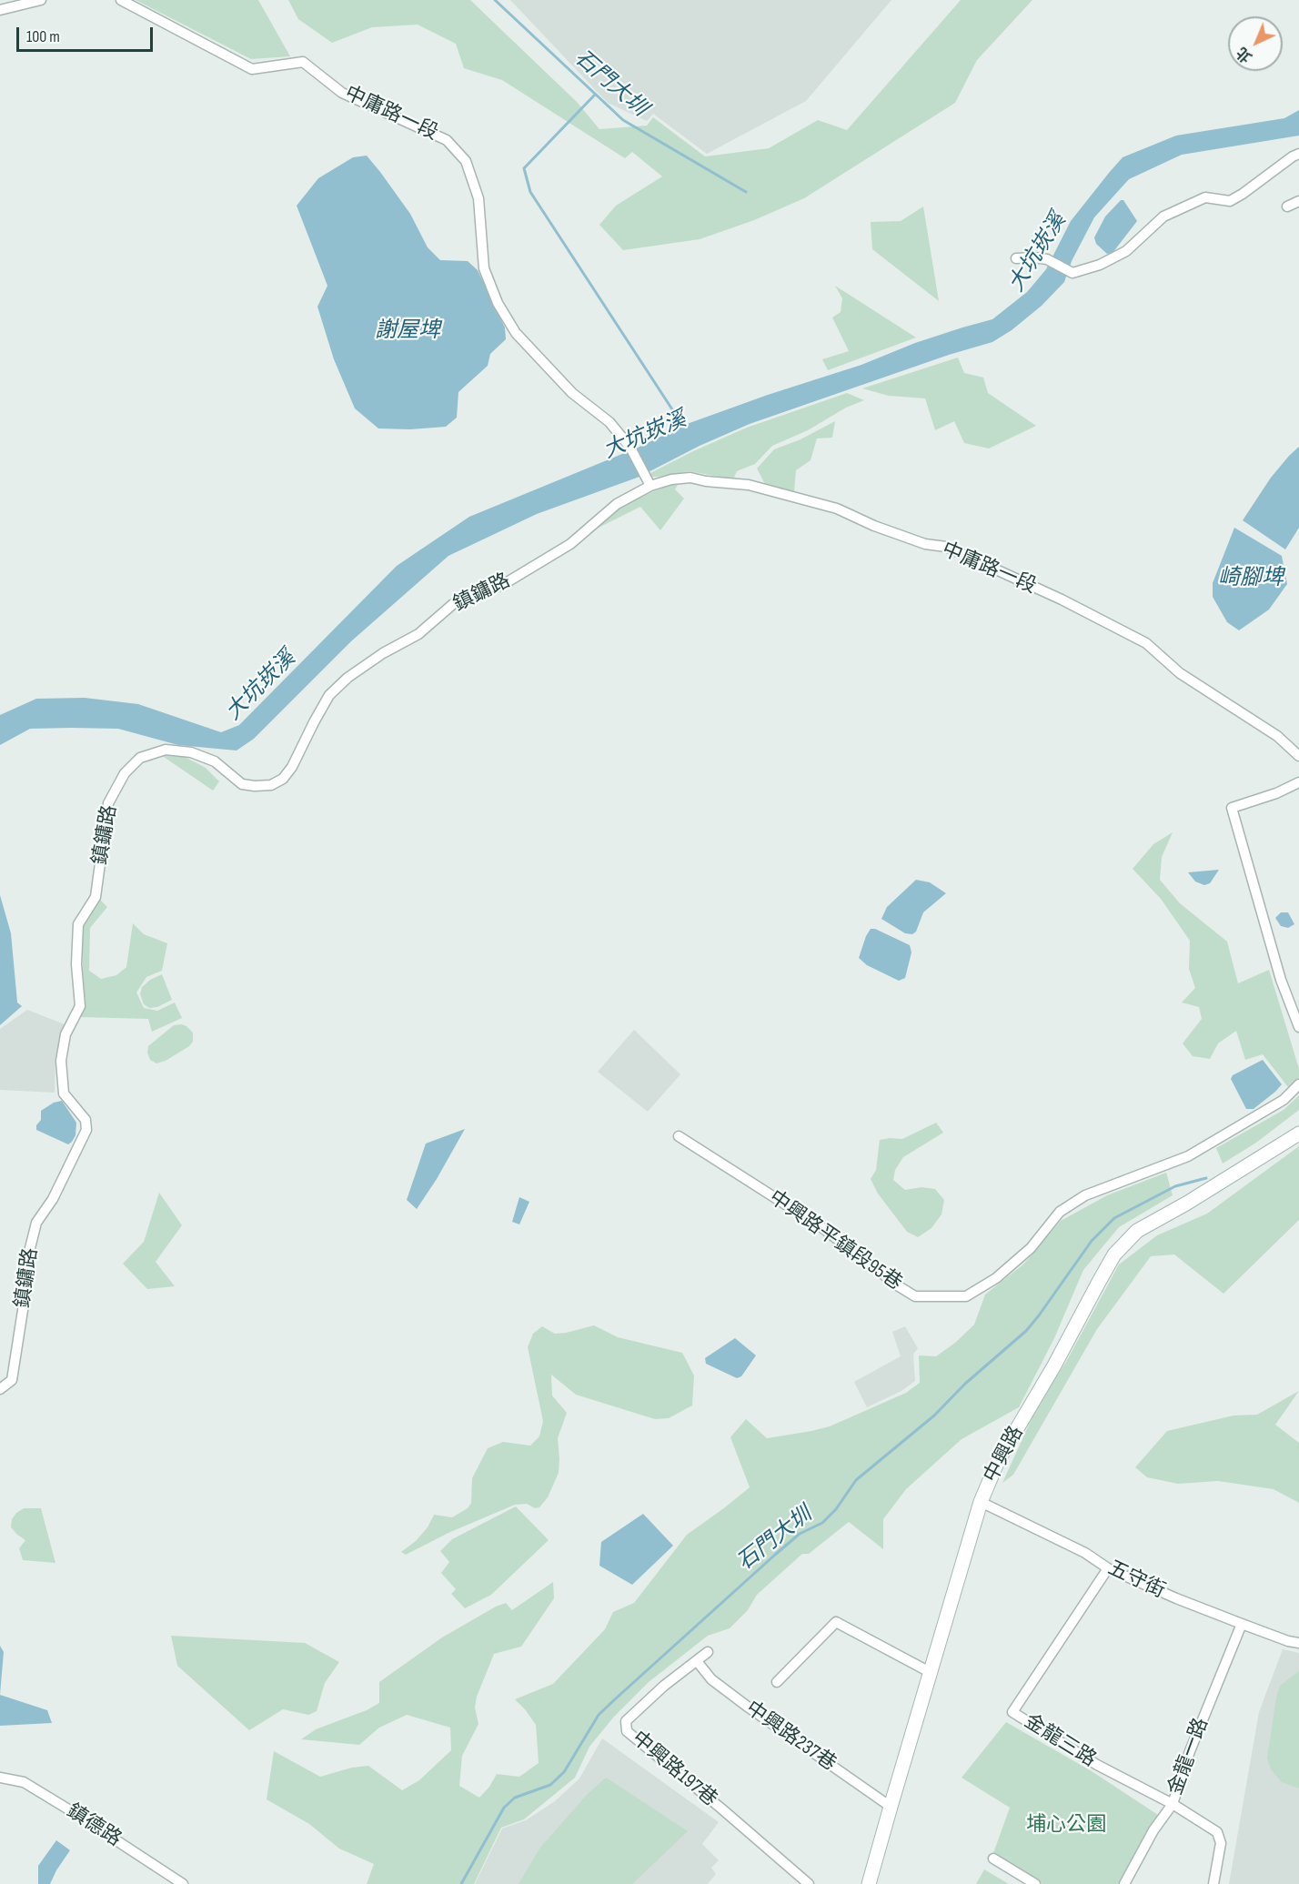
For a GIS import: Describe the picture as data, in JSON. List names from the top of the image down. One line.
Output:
{"streets":{"street":["中庸路一段","鎮鏞路","中興路平鎮段95巷","中興路","五守街","中興路237巷","金龍三路","金龍一路","中興路197巷","鎮德路"]},"crossings":[["中庸路一段","鎮鏞路"],["中興路","五守街"],["中興路","中興路237巷"],["五守街","金龍三路"],["五守街","金龍一路"],["中興路237巷","中興路197巷"],["金龍三路","金龍一路"]],"water":["石門大圳","大坑崁溪","謝屋埤","崎腳埤"],"parks":["埔心公園"],"scale_bar":"100 m","north":"bottom left"}
